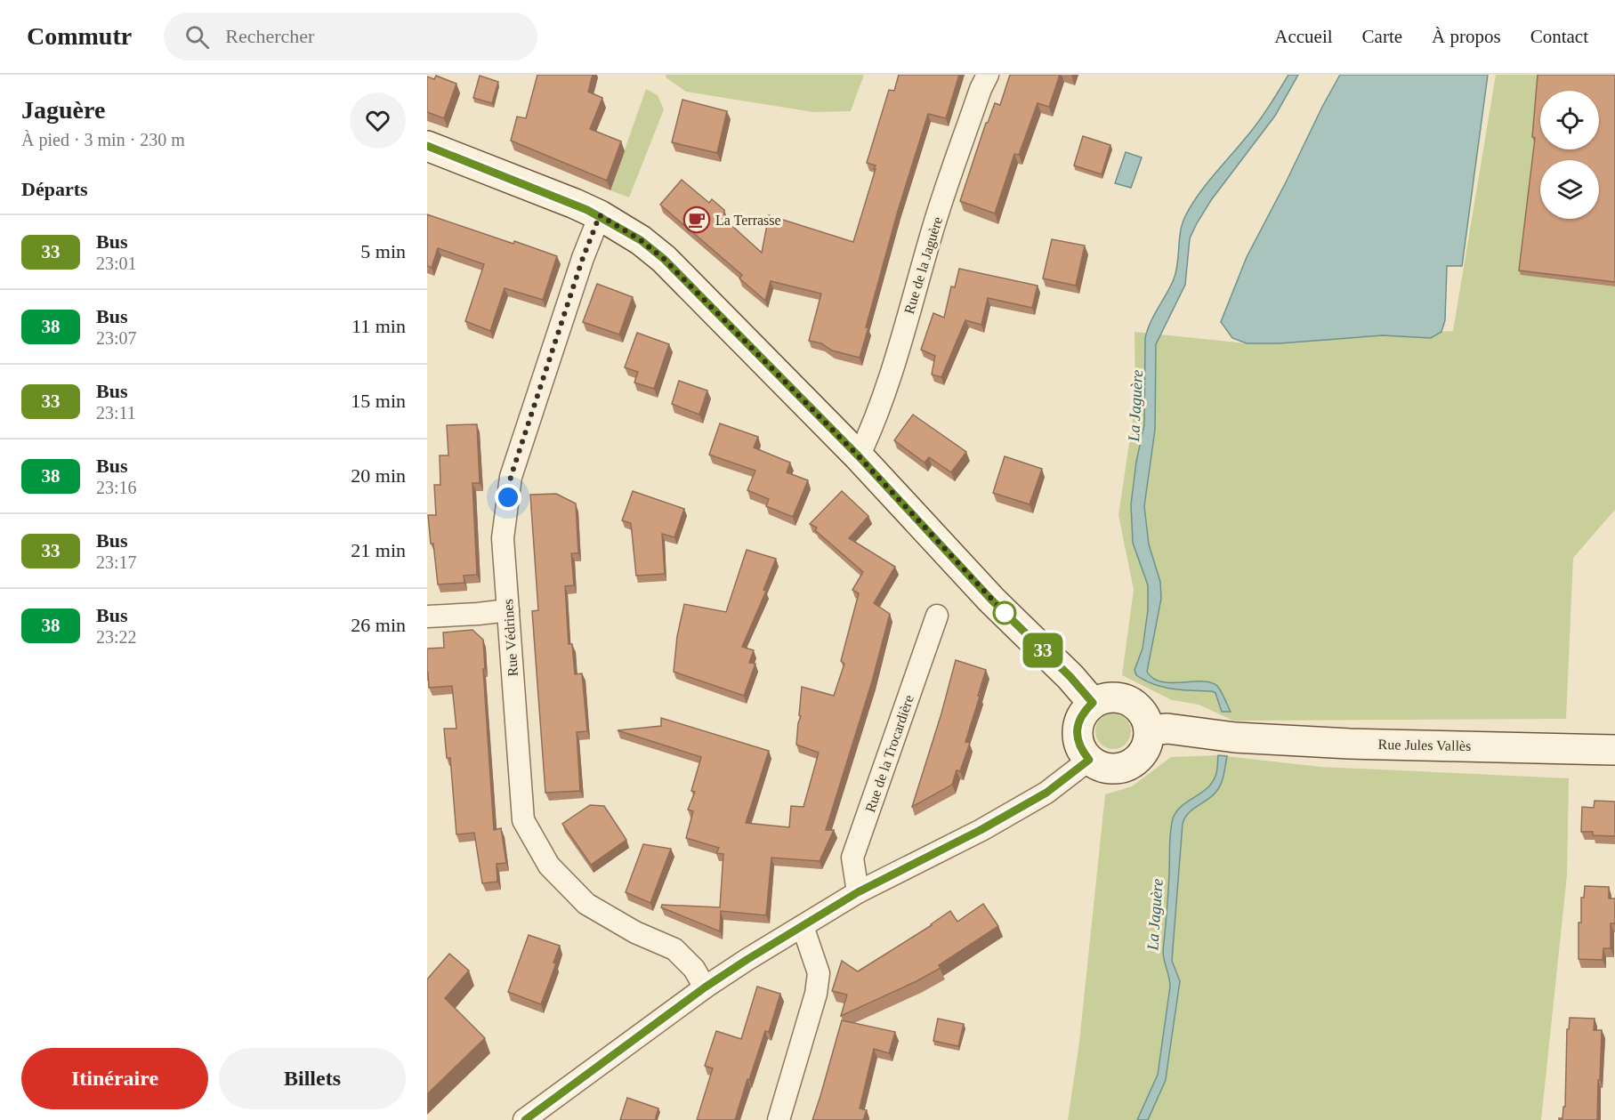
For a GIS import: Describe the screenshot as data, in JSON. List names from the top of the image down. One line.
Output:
{"streets":{"street":["Rue de la Jaguère","Rue Védrines","Rue Jules Vallès","Rue de la Trocardière"]},"water":["La Jaguère"],"places":{"cafe":["La Terrasse"]},"lines":["bus line 33"],"page":{"header":"Commutr","search":"Rechercher","nav":["Accueil","Carte","À propos","Contact"],"heading":[["Jaguère","À pied · 3 min · 230 m"],"Départs"],"on_map":"33","list":[{"mark":"33","name":"Bus","note":"23:01","value":"5 min"},{"mark":"38","name":"Bus","note":"23:07","value":"11 min"},{"mark":"33","name":"Bus","note":"23:11","value":"15 min"},{"mark":"38","name":"Bus","note":"23:16","value":"20 min"},{"mark":"33","name":"Bus","note":"23:17","value":"21 min"},{"mark":"38","name":"Bus","note":"23:22","value":"26 min"}],"buttons":["Itinéraire","Billets"]}}
